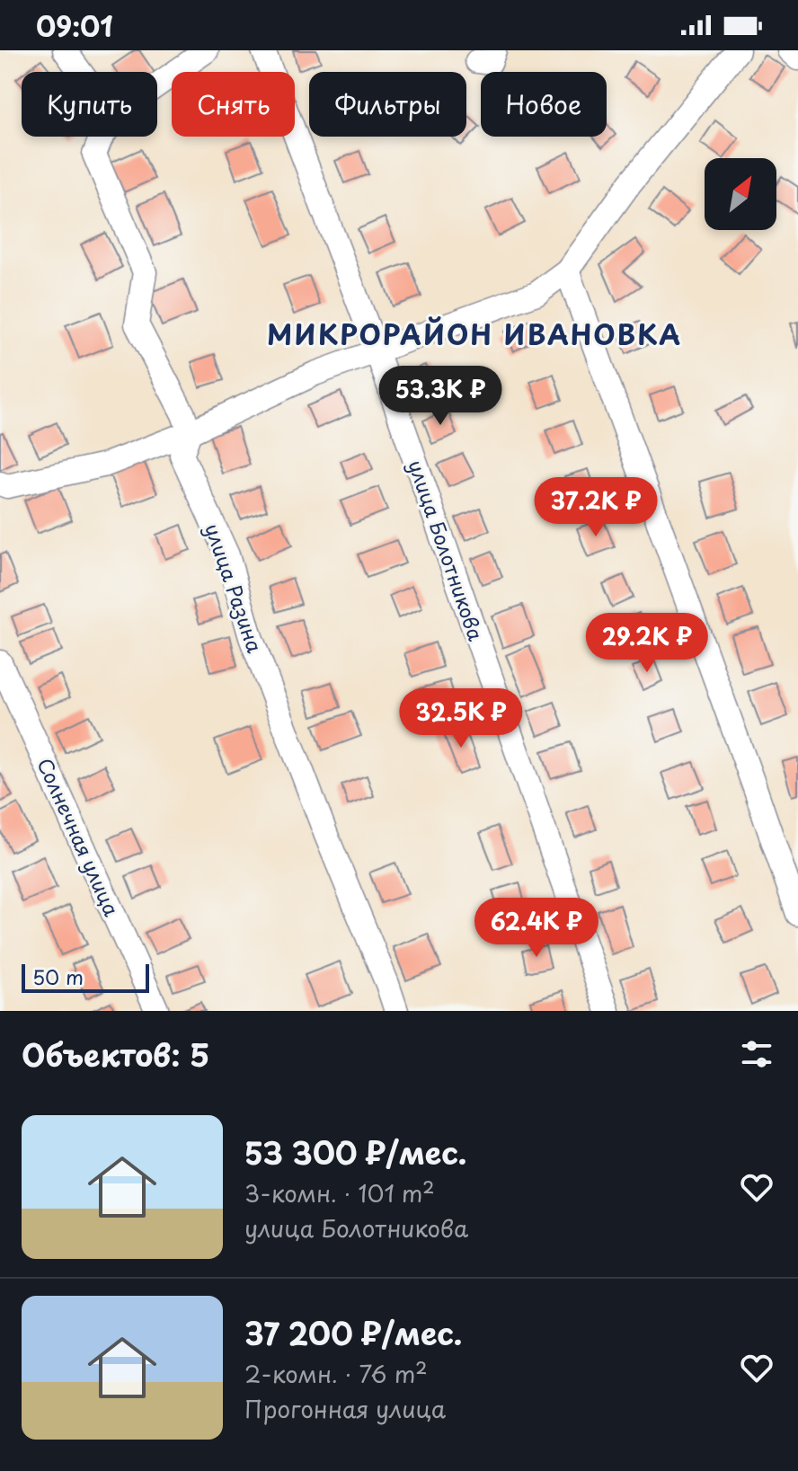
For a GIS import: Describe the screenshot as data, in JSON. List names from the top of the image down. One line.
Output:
{"streets":{"street":["улица Болотникова","улица Разина","Солнечная улица"]},"districts":["МИКРОРАЙОН ИВАНОВКА"],"scale_bar":"50 m","north":"top right","page":{"status":"09:01","chip":["Купить","Снять","Фильтры","Новое"],"price":["53.3K ₽","37.2K ₽","29.2K ₽","32.5K ₽","62.4K ₽"],"scale":"50 m","heading":"Объектов: 5","list":[{"name":"53 300 ₽/мес.","note":"3-комн. · 101 m² · улица Болотникова"},{"name":"37 200 ₽/мес.","note":"2-комн. · 76 m² · Прогонная улица"}]}}
